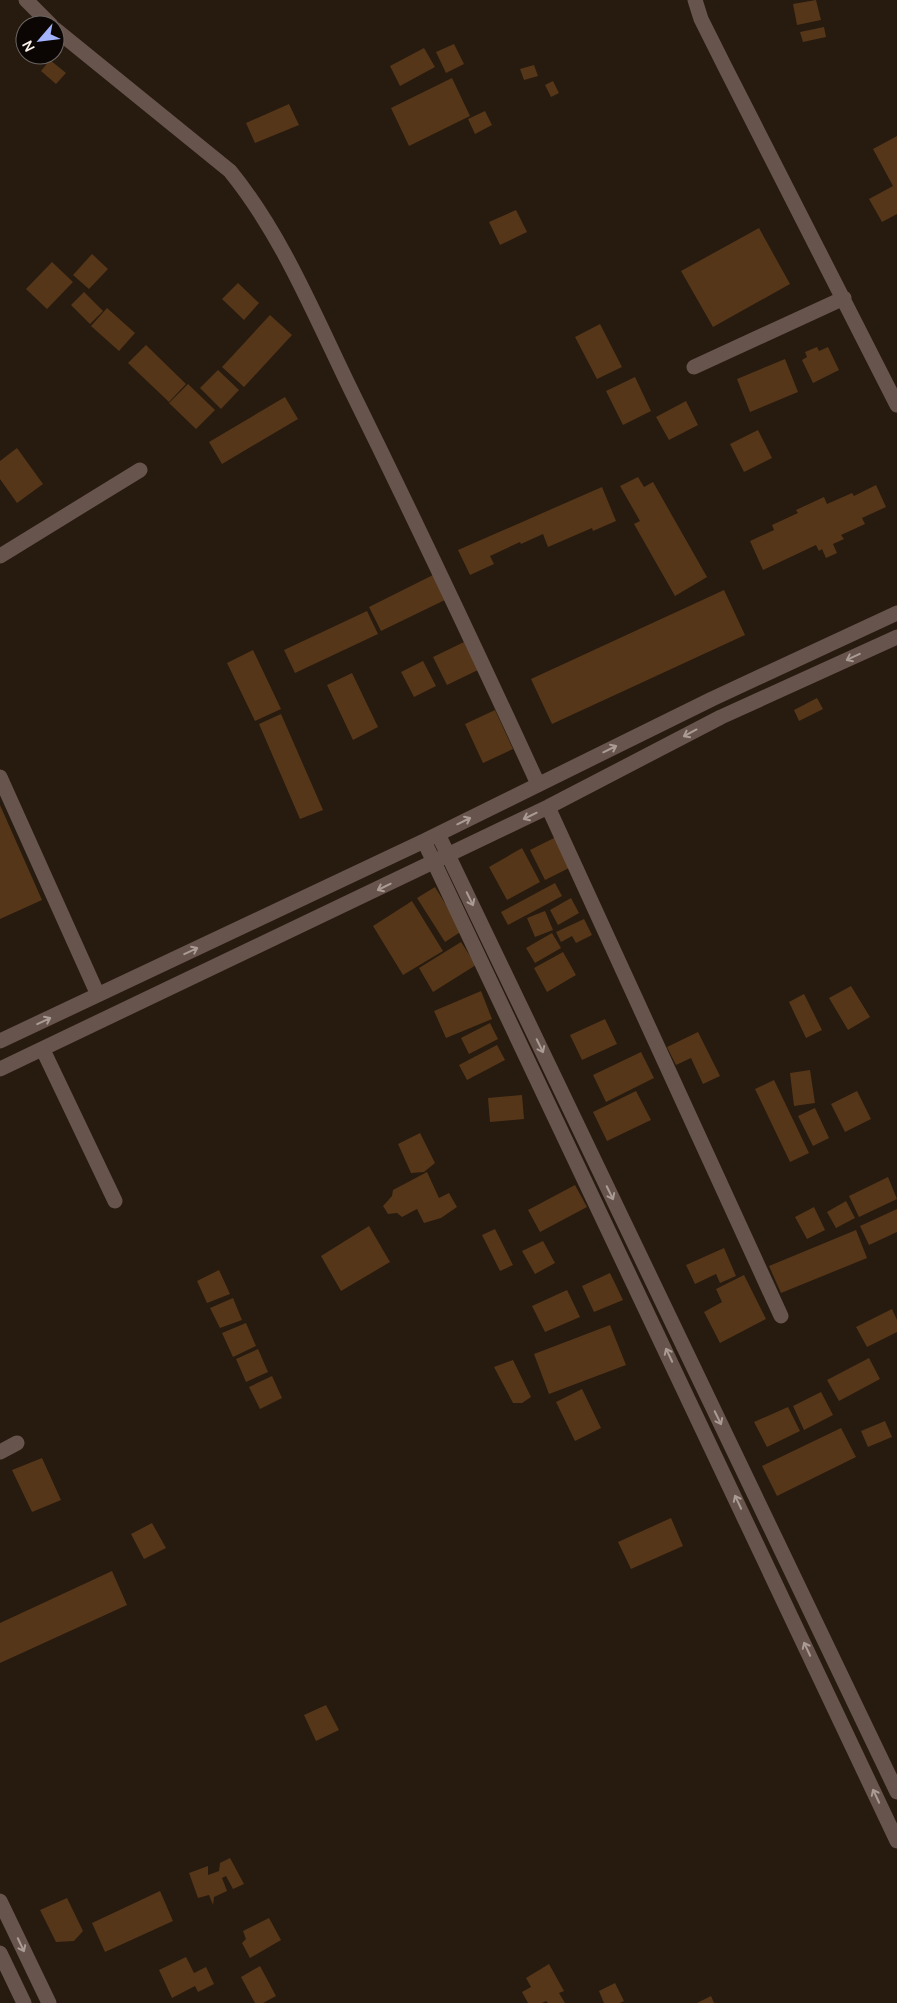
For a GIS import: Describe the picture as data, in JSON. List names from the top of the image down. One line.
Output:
{"north":"bottom left"}
